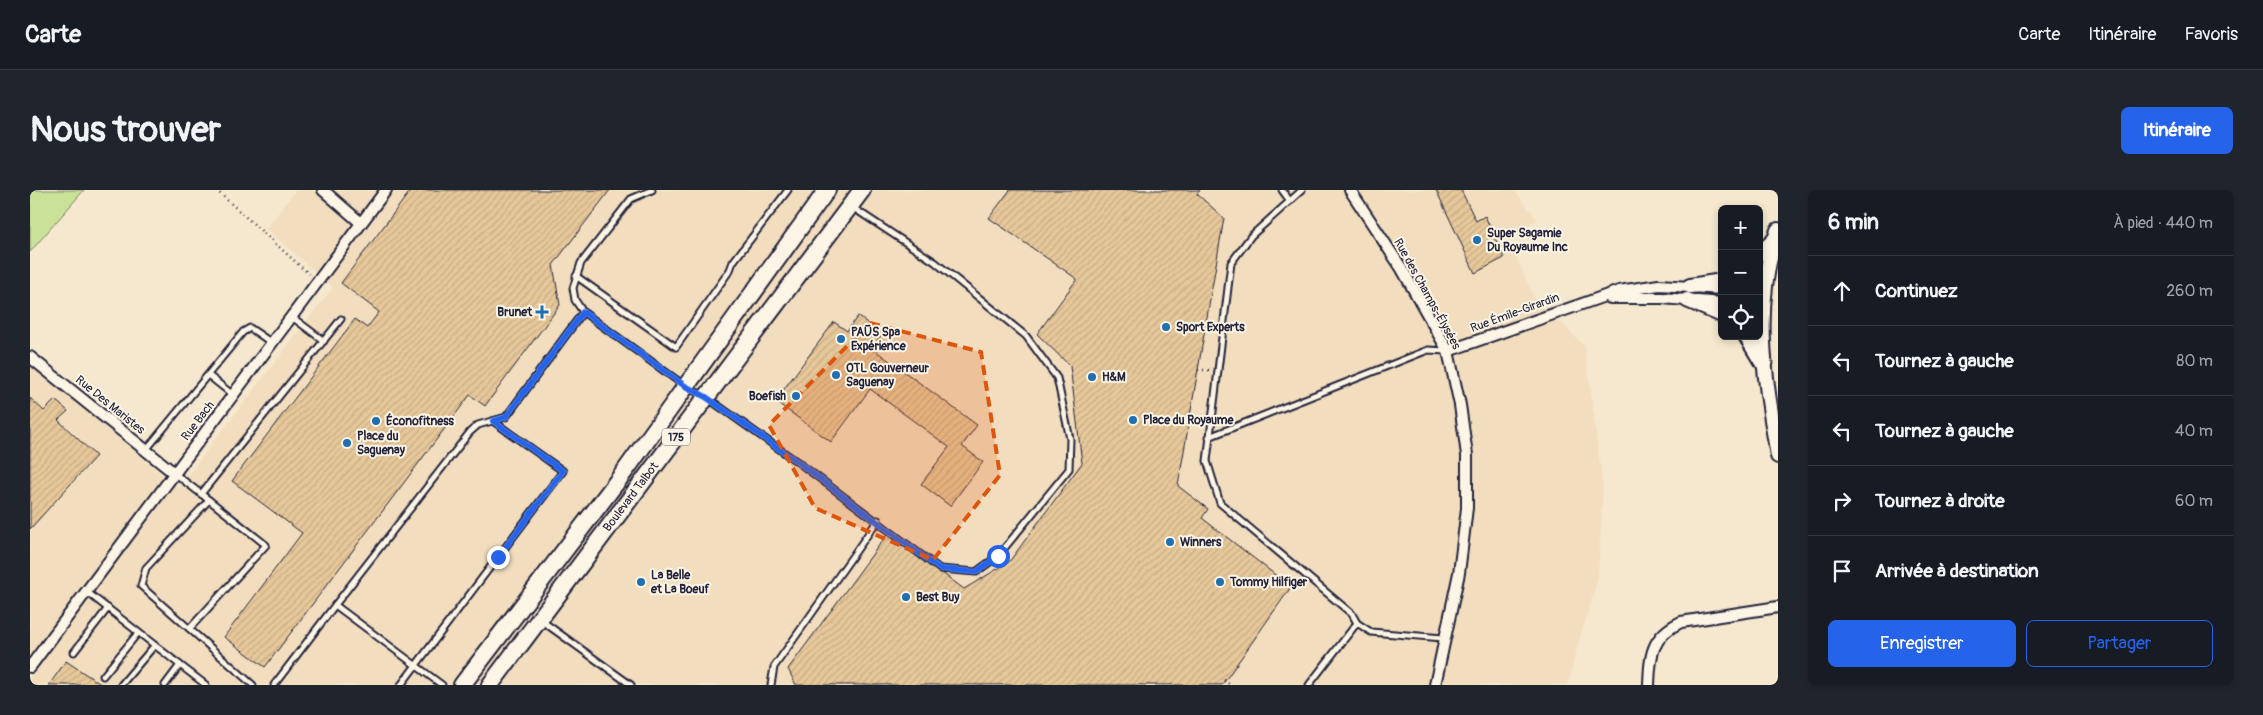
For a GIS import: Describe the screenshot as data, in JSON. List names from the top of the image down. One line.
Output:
{"streets":{"main road":["175","Boulevard Talbot"],"street":["Rue des Champs-Élysées","Rue Émile-Girardin","Rue Des Maristes","Rue Bach"]},"crossings":[["Rue des Champs-Élysées","Rue Émile-Girardin"],["Rue Des Maristes","Rue Bach"]],"places":{"other":["Super Sagamie Du Royaume Inc","Sport Experts","PAŪS Spa Expérience","OTL Gouverneur Saguenay","H&M","Boefish","Place du Royaume","Éconofitness","Place du Saguenay","Winners","La Belle et La Boeuf","Tommy Hilfiger","Best Buy"],"health":["Brunet"]},"page":{"header":"Carte","nav":["Carte","Itinéraire","Favoris"],"buttons":["Itinéraire",["Enregistrer","Partager"]],"title":"Nous trouver","heading":["6 min","À pied · 440 m"],"map_buttons":["+","−"],"list":[["Continuez","260 m"],["Tournez à gauche","80 m"],["Tournez à gauche","40 m"],["Tournez à droite","60 m"],"Arrivée à destination"]}}
